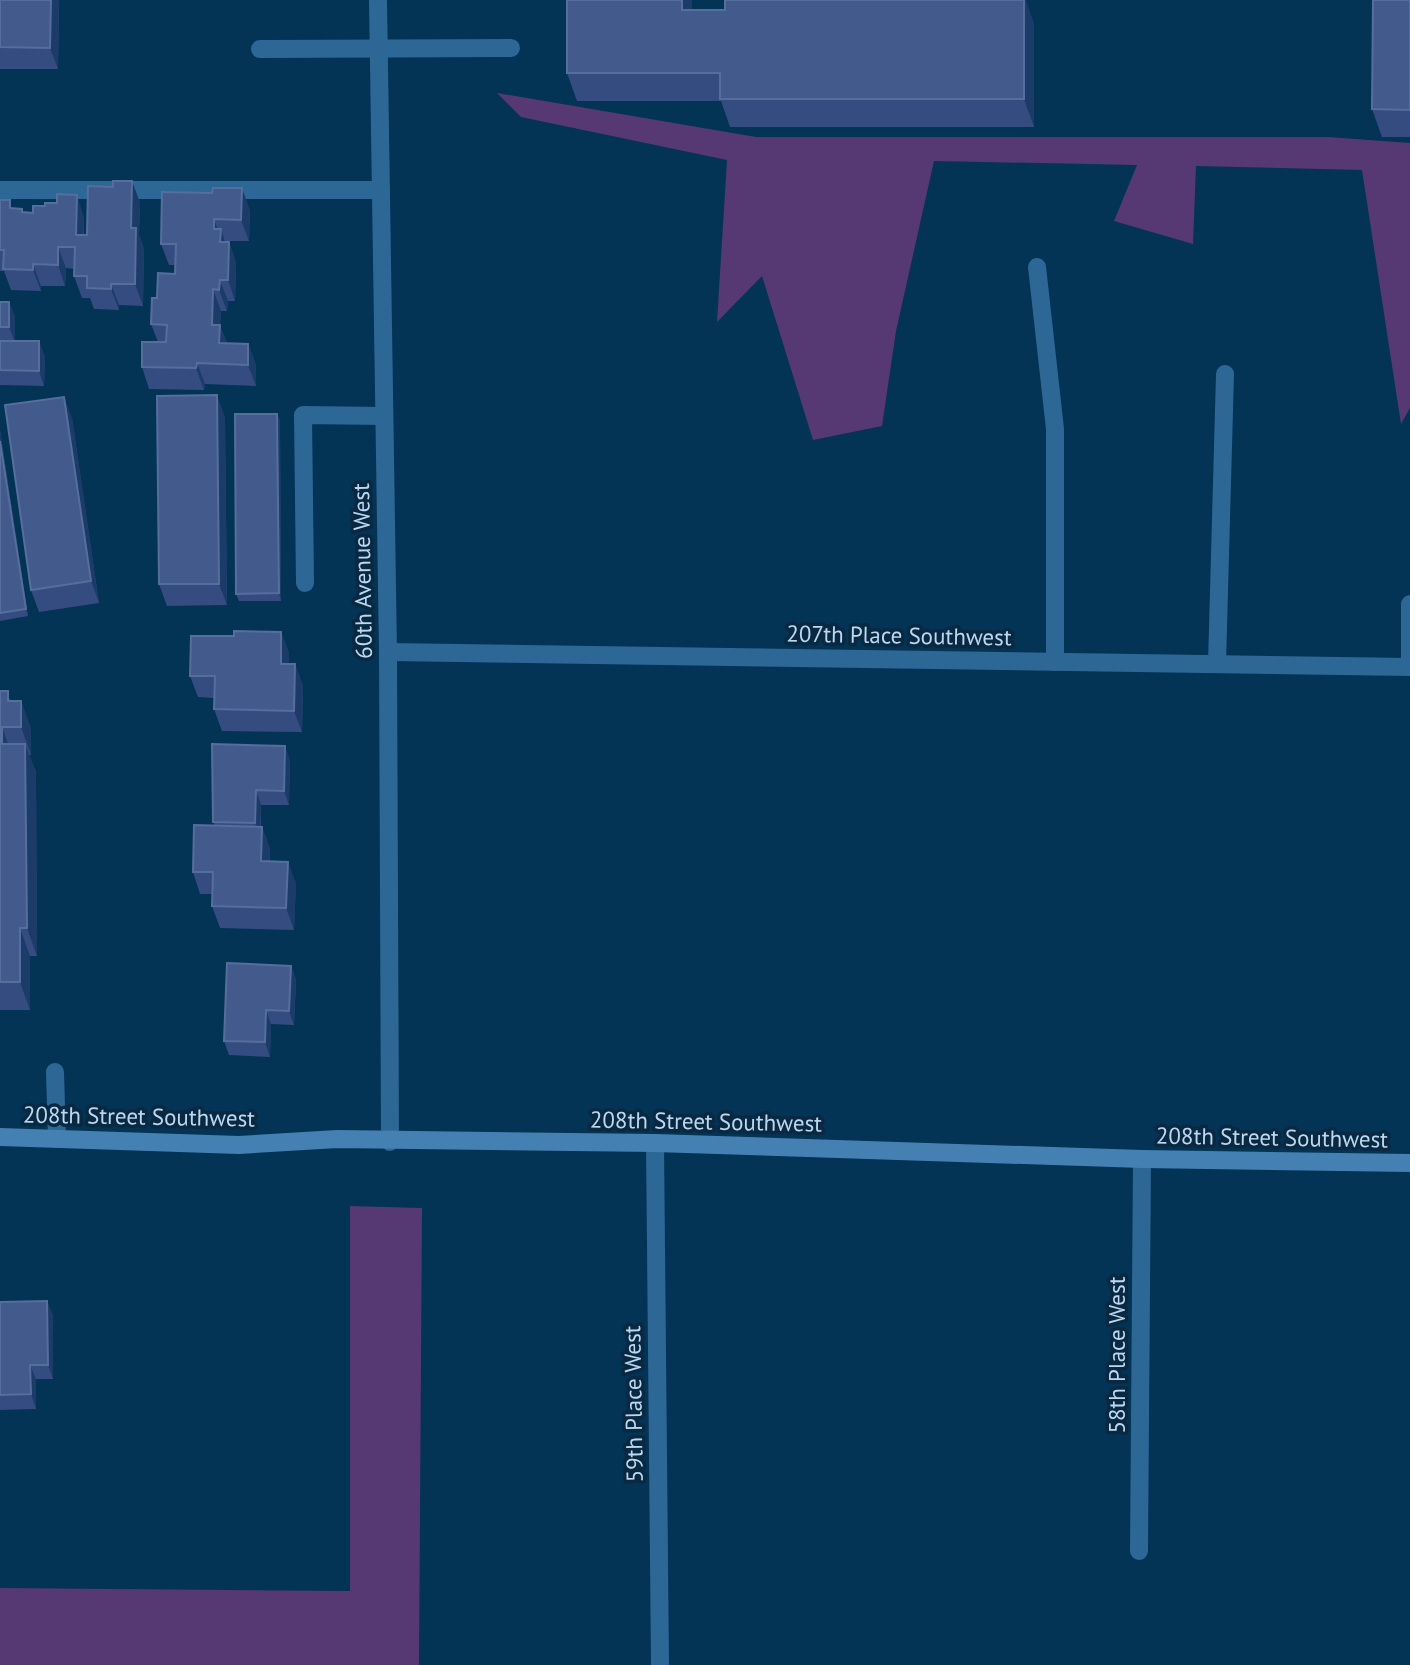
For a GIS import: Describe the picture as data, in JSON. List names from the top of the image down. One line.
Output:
{"streets":{"street":["60th Avenue West","207th Place Southwest","208th Street Southwest","58th Place West","59th Place West"]},"crossings":[["60th Avenue West","207th Place Southwest"],["60th Avenue West","208th Street Southwest"],["208th Street Southwest","58th Place West"],["208th Street Southwest","59th Place West"]]}
